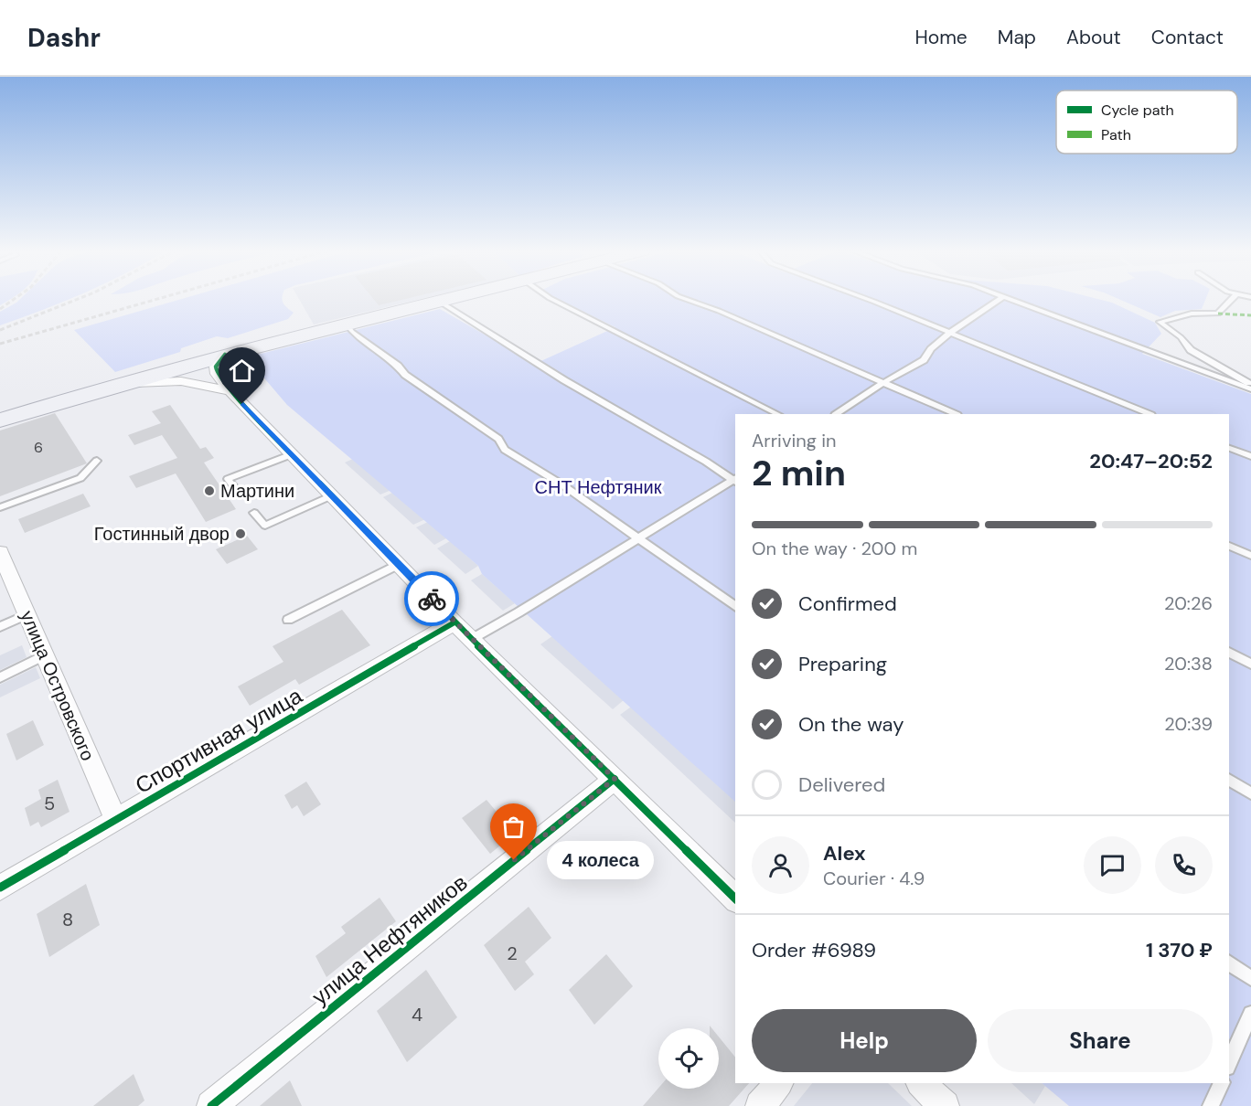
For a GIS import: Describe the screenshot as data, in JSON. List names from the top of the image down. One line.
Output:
{"streets":{"street":["улица Островского","Спортивная улица","улица Нефтяников"]},"crossings":[["улица Островского","Спортивная улица"]],"parks":["СНТ Нефтяник"],"places":["Мартини","Гостинный двор","4 колеса"],"house_numbers":["6","5","8","2","4"],"legend":["Cycle path","Path"],"page":{"header":"Dashr","nav":["Home","Map","About","Contact"],"heading":["2 min","Arriving in","20:47–20:52"],"panel":["Alex","Courier · 4.9","Order #6989","1 370 ₽"],"bar":"On the way · 200 m","list":[["Confirmed","20:26"],["Preparing","20:38"],["On the way","20:39"],"Delivered"],"bubble":"4 колеса","buttons":["Help","Share"]}}
